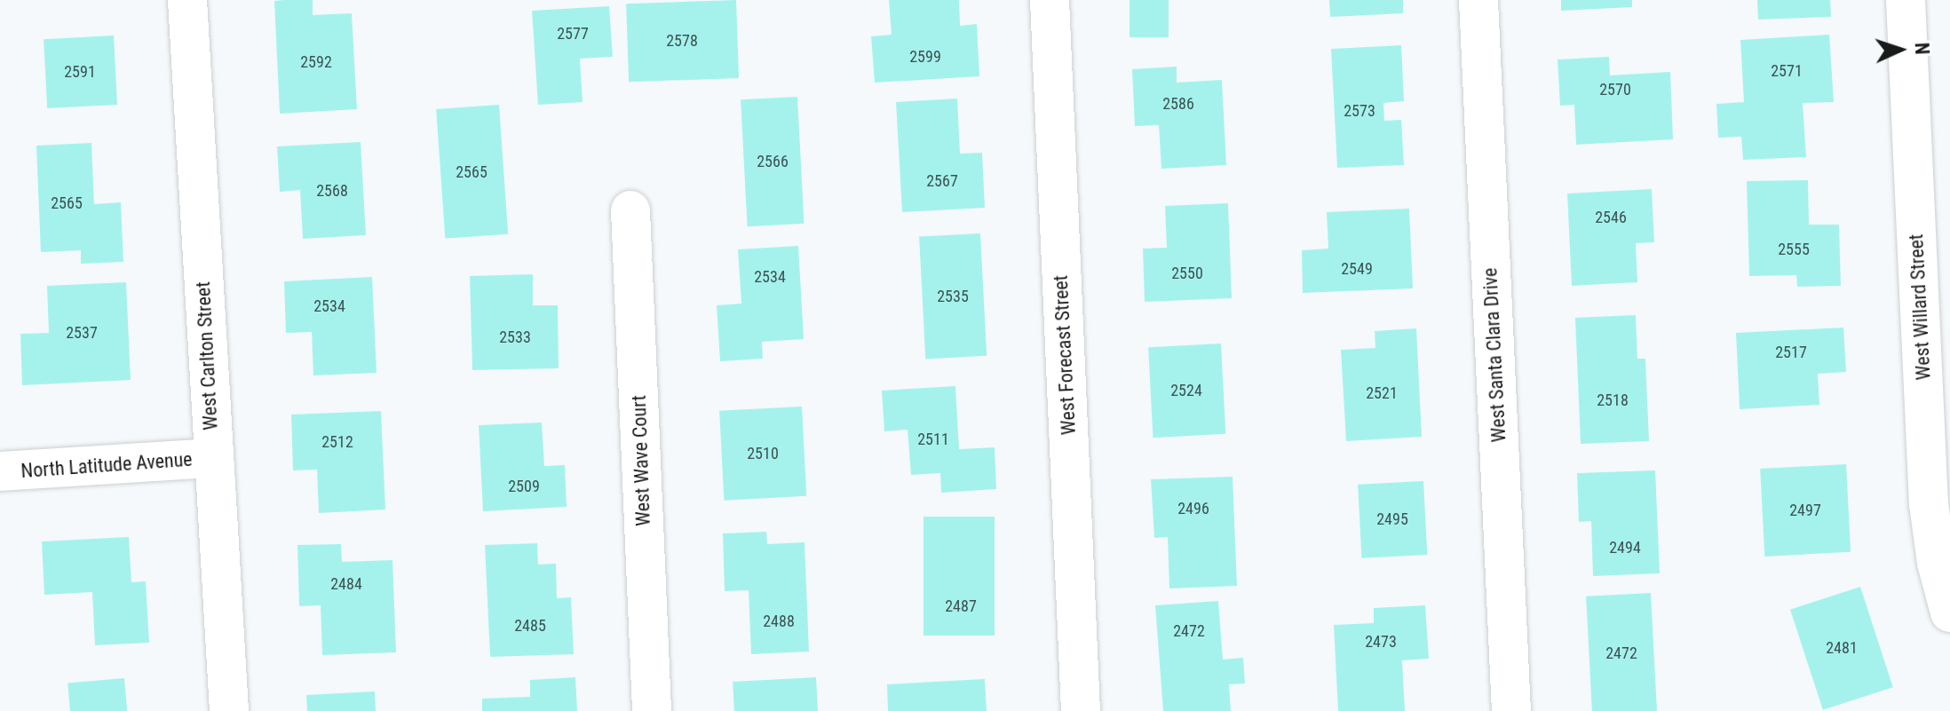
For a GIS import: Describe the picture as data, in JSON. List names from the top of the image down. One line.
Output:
{"streets":{"street":["West Willard Street","West Forecast Street","West Santa Clara Drive","West Carlton Street","West Wave Court","North Latitude Avenue"]},"crossings":[["West Carlton Street","North Latitude Avenue"]],"house_numbers":["2577","2578","2599","2592","2571","2591","2570","2586","2573","2566","2565","2567","2568","2565","2546","2555","2549","2550","2534","2535","2534","2537","2533","2517","2524","2521","2518","2511","2512","2510","2509","2496","2497","2495","2494","2484","2487","2488","2485","2472","2473","2481","2472"],"north":"right"}
